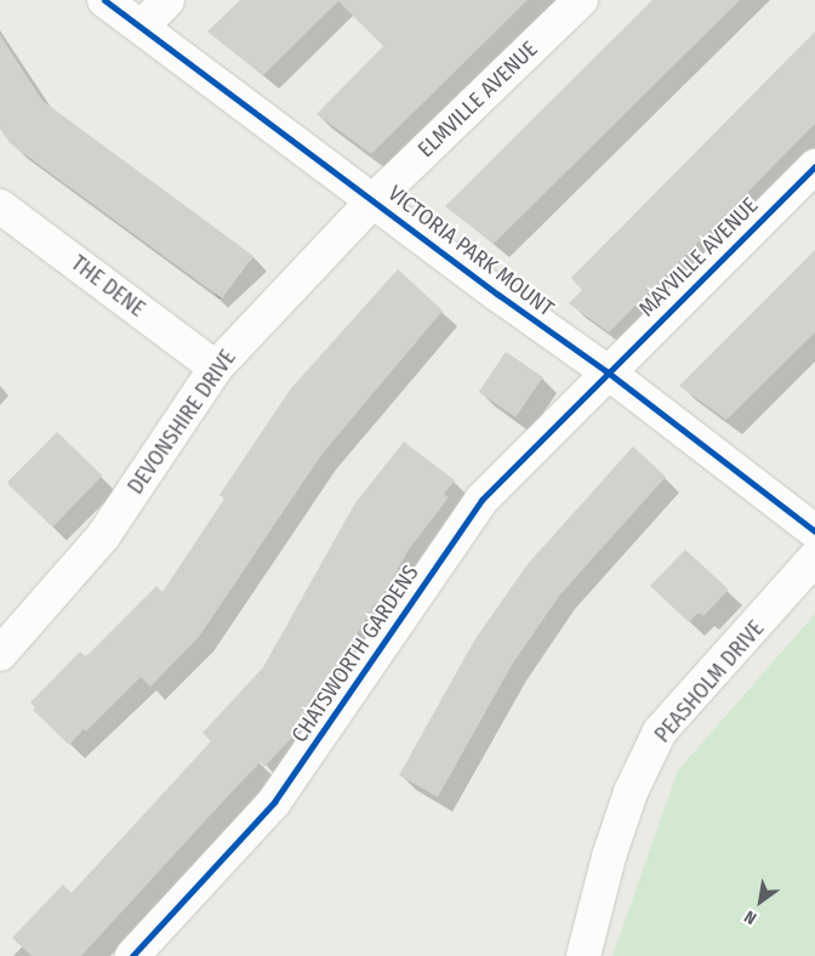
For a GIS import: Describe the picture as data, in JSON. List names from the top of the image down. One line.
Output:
{"streets":{"street":["ELMVILLE AVENUE","VICTORIA PARK MOUNT","MAYVILLE AVENUE","THE DENE","DEVONSHIRE DRIVE","CHATSWORTH GARDENS","PEASHOLM DRIVE"]},"crossings":[["ELMVILLE AVENUE","VICTORIA PARK MOUNT"],["ELMVILLE AVENUE","DEVONSHIRE DRIVE"],["VICTORIA PARK MOUNT","MAYVILLE AVENUE"],["VICTORIA PARK MOUNT","DEVONSHIRE DRIVE"],["VICTORIA PARK MOUNT","CHATSWORTH GARDENS"],["MAYVILLE AVENUE","CHATSWORTH GARDENS"],["THE DENE","DEVONSHIRE DRIVE"]],"north":"bottom left"}
